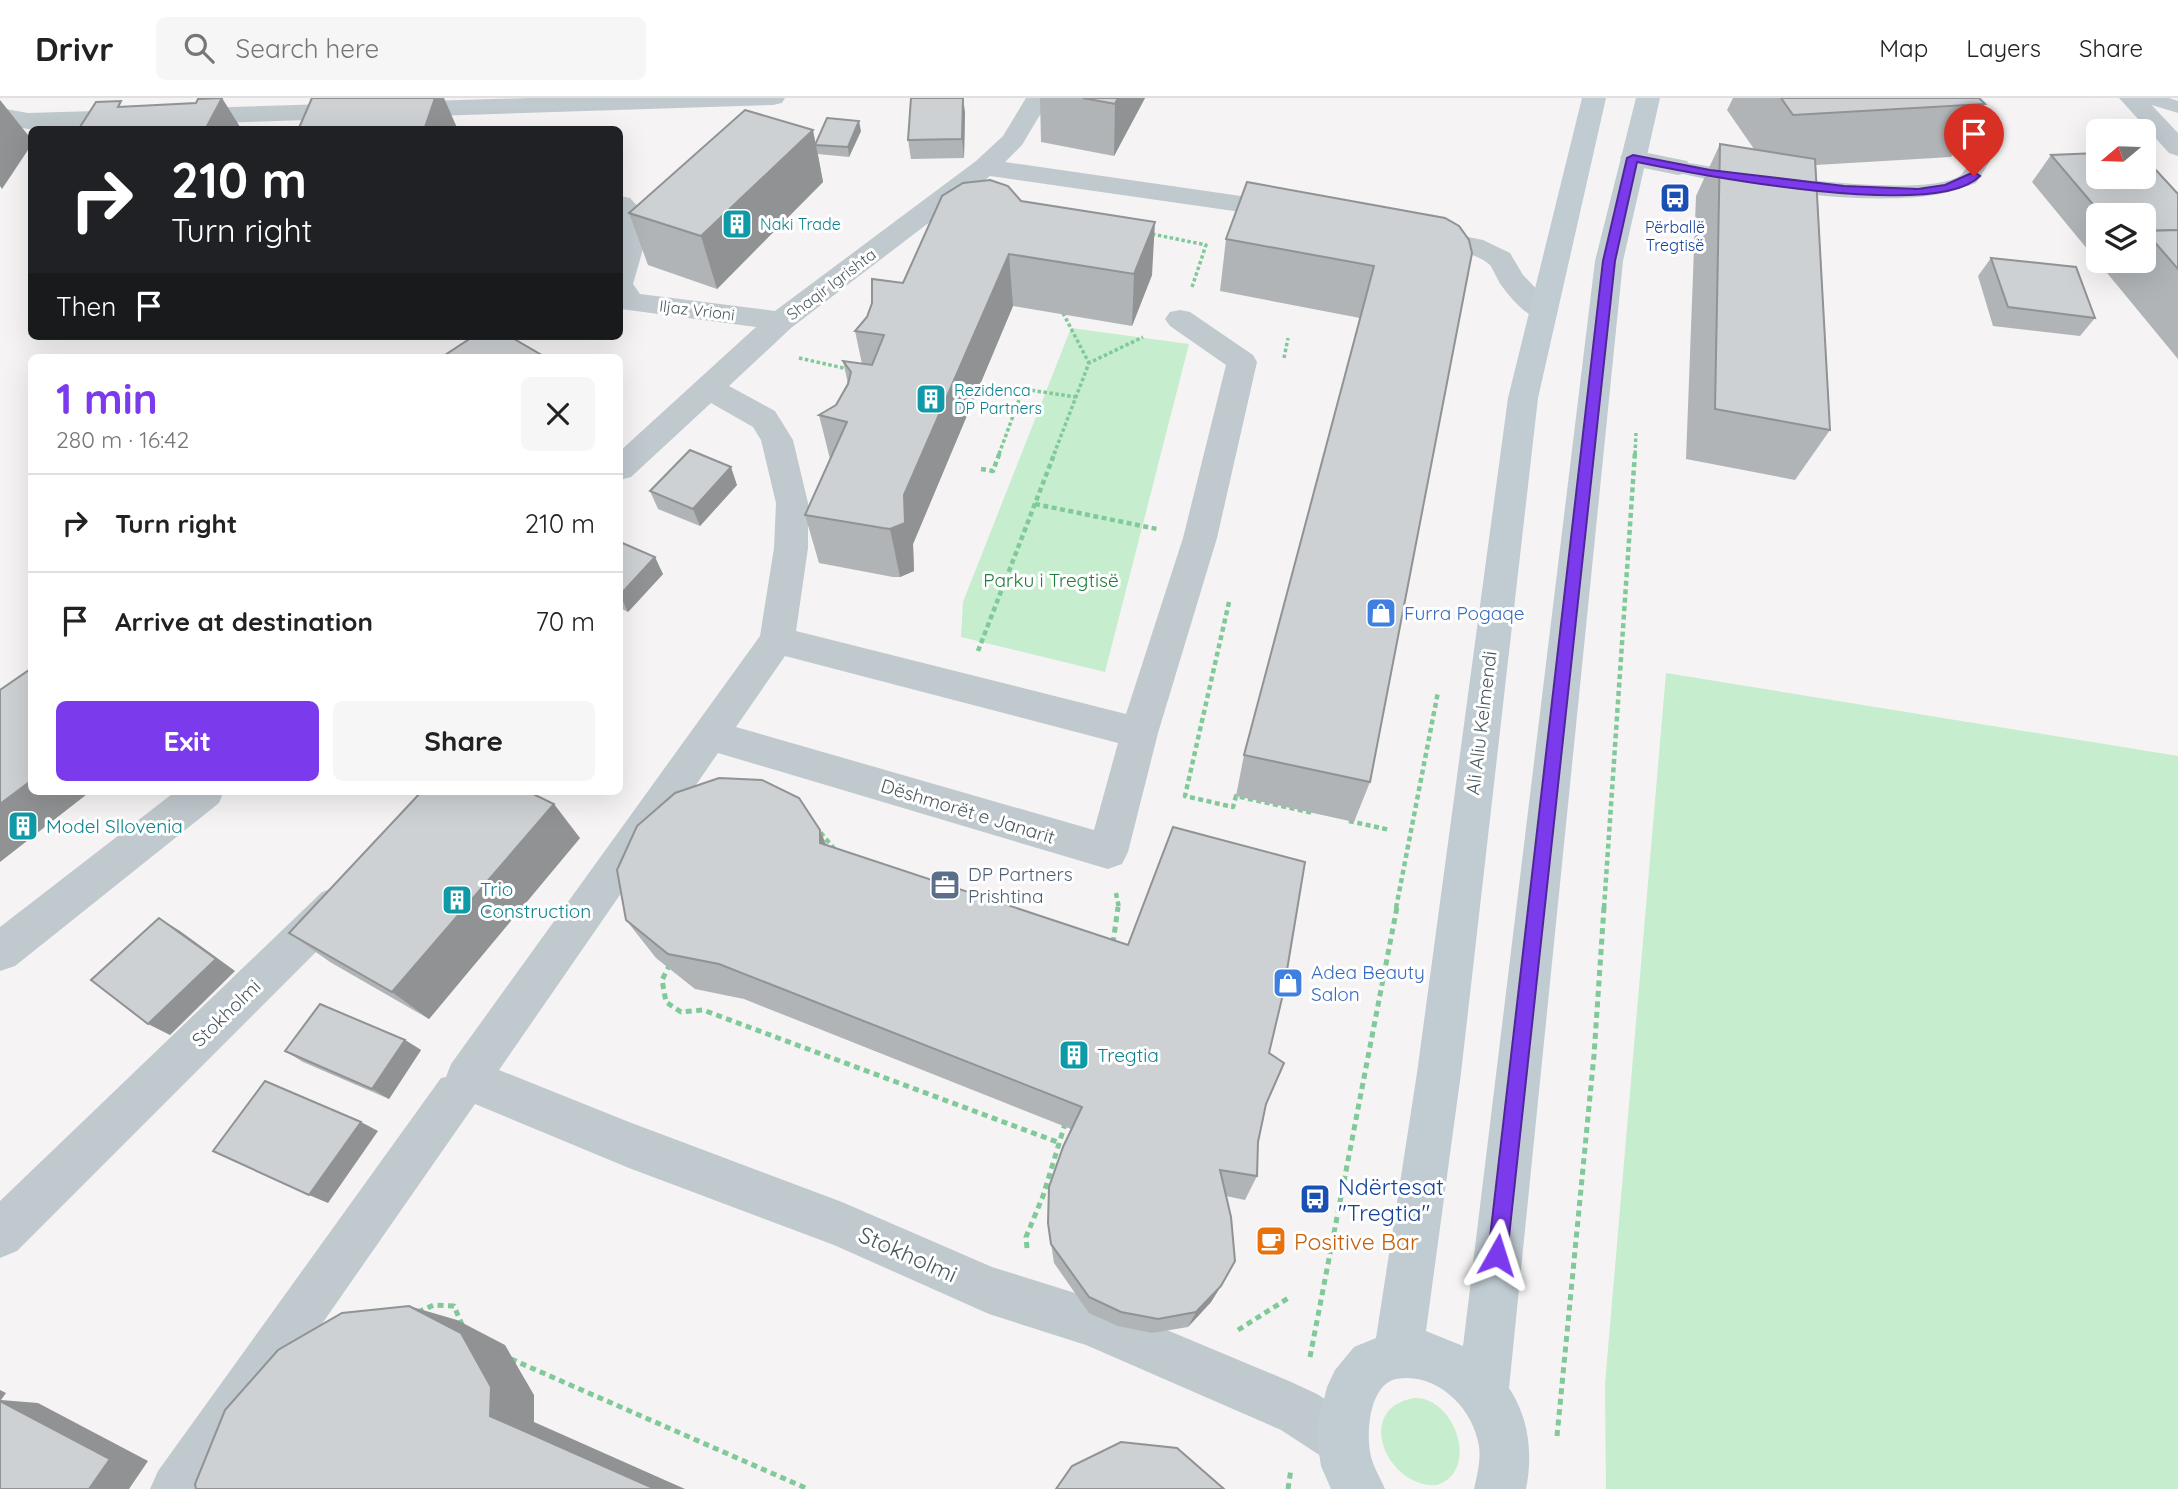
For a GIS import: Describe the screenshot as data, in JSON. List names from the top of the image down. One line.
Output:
{"streets":{"main road":["Ali Aliu Kelmendi"],"street":["Shaqir Igrishta","Iljaz Vrioni","Dëshmorët e Janarit","Stokholmi"]},"crossings":[["Shaqir Igrishta","Iljaz Vrioni"]],"parks":["Parku i Tregtisë"],"places":{"bus stop":["Përballë Tregtisë","Ndërtesat \"Tregtia\""],"building":["Naki Trade","Rezidenca DP Partners","Model Sllovenia","Trio Construction","Tregtia"],"shop":["Furra Pogaqe","Adea Beauty Salon"],"office":["DP Partners Prishtina"],"cafe":["Positive Bar"]},"north":"left","page":{"header":"Drivr","search":"Search here","nav":["Map","Layers","Share"],"turn":["210 m","Turn right"],"then":"Then","heading":["1 min","280 m · 16:42"],"list":[{"name":"Turn right","value":"210 m"},{"name":"Arrive at destination","value":"70 m"}],"buttons":["Exit","Share"]}}
